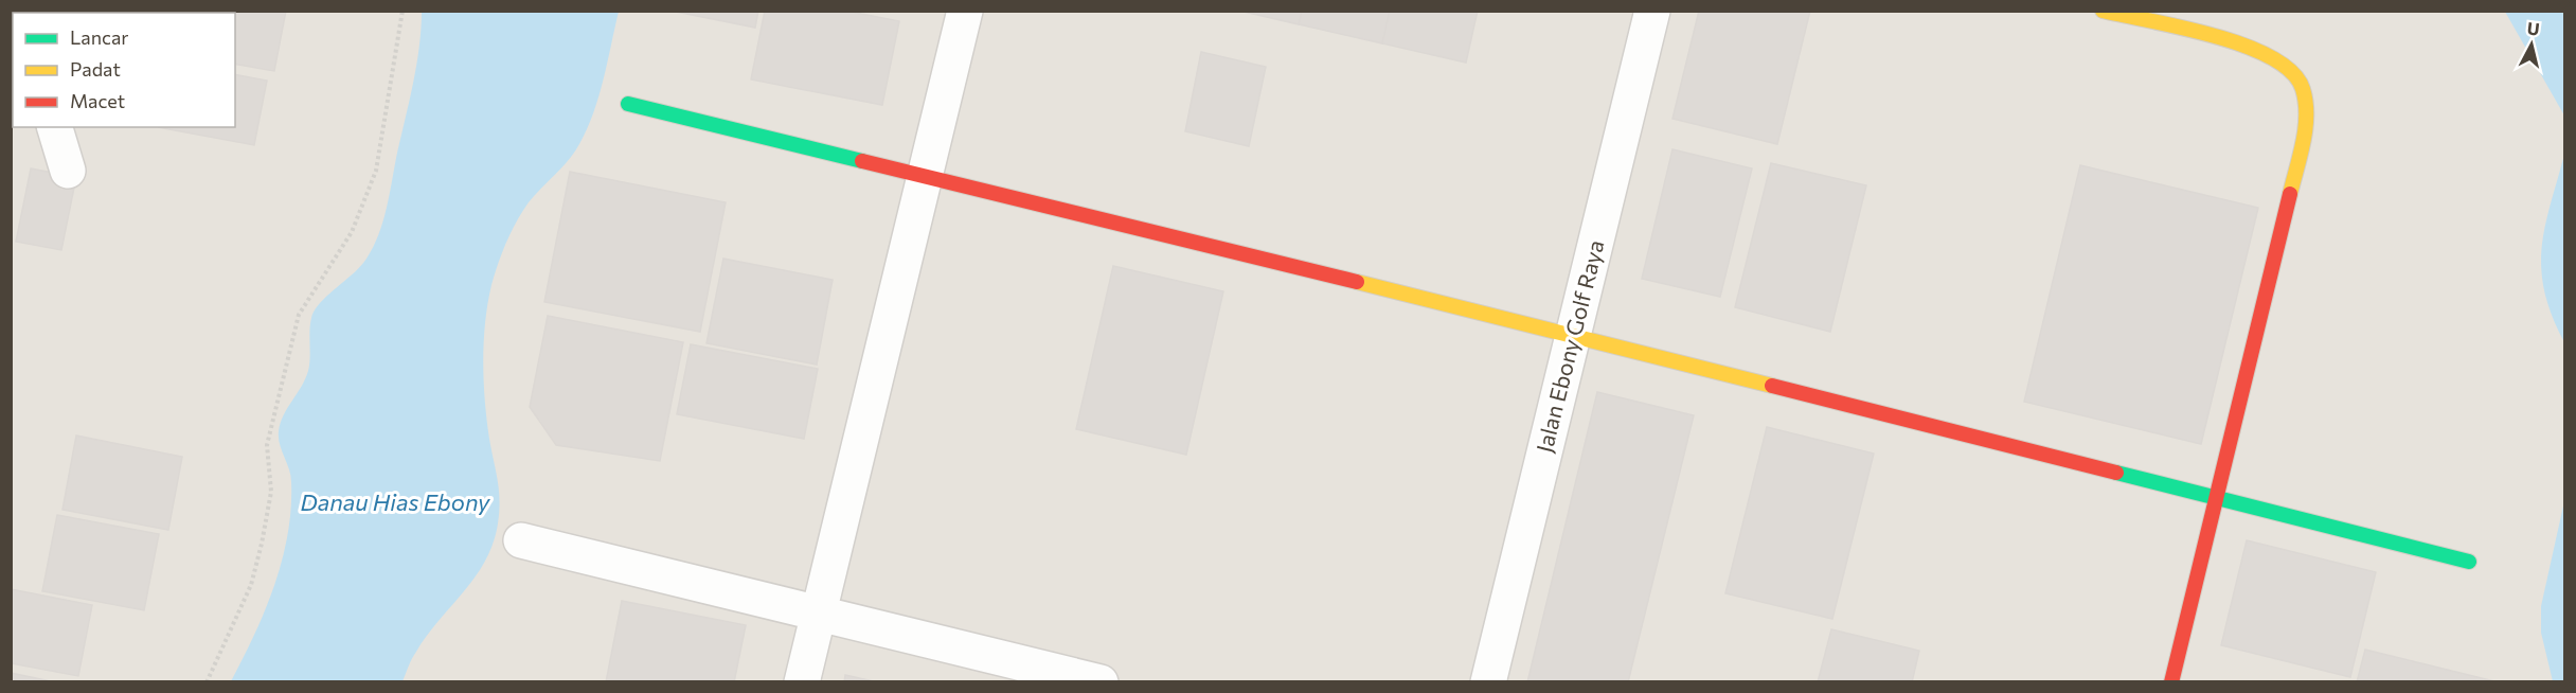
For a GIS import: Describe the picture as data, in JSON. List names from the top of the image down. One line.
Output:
{"streets":{"street":["Jalan Ebony Golf Raya"]},"water":["Danau Hias Ebony"],"legend":["Lancar","Padat","Macet"],"north":"top"}
